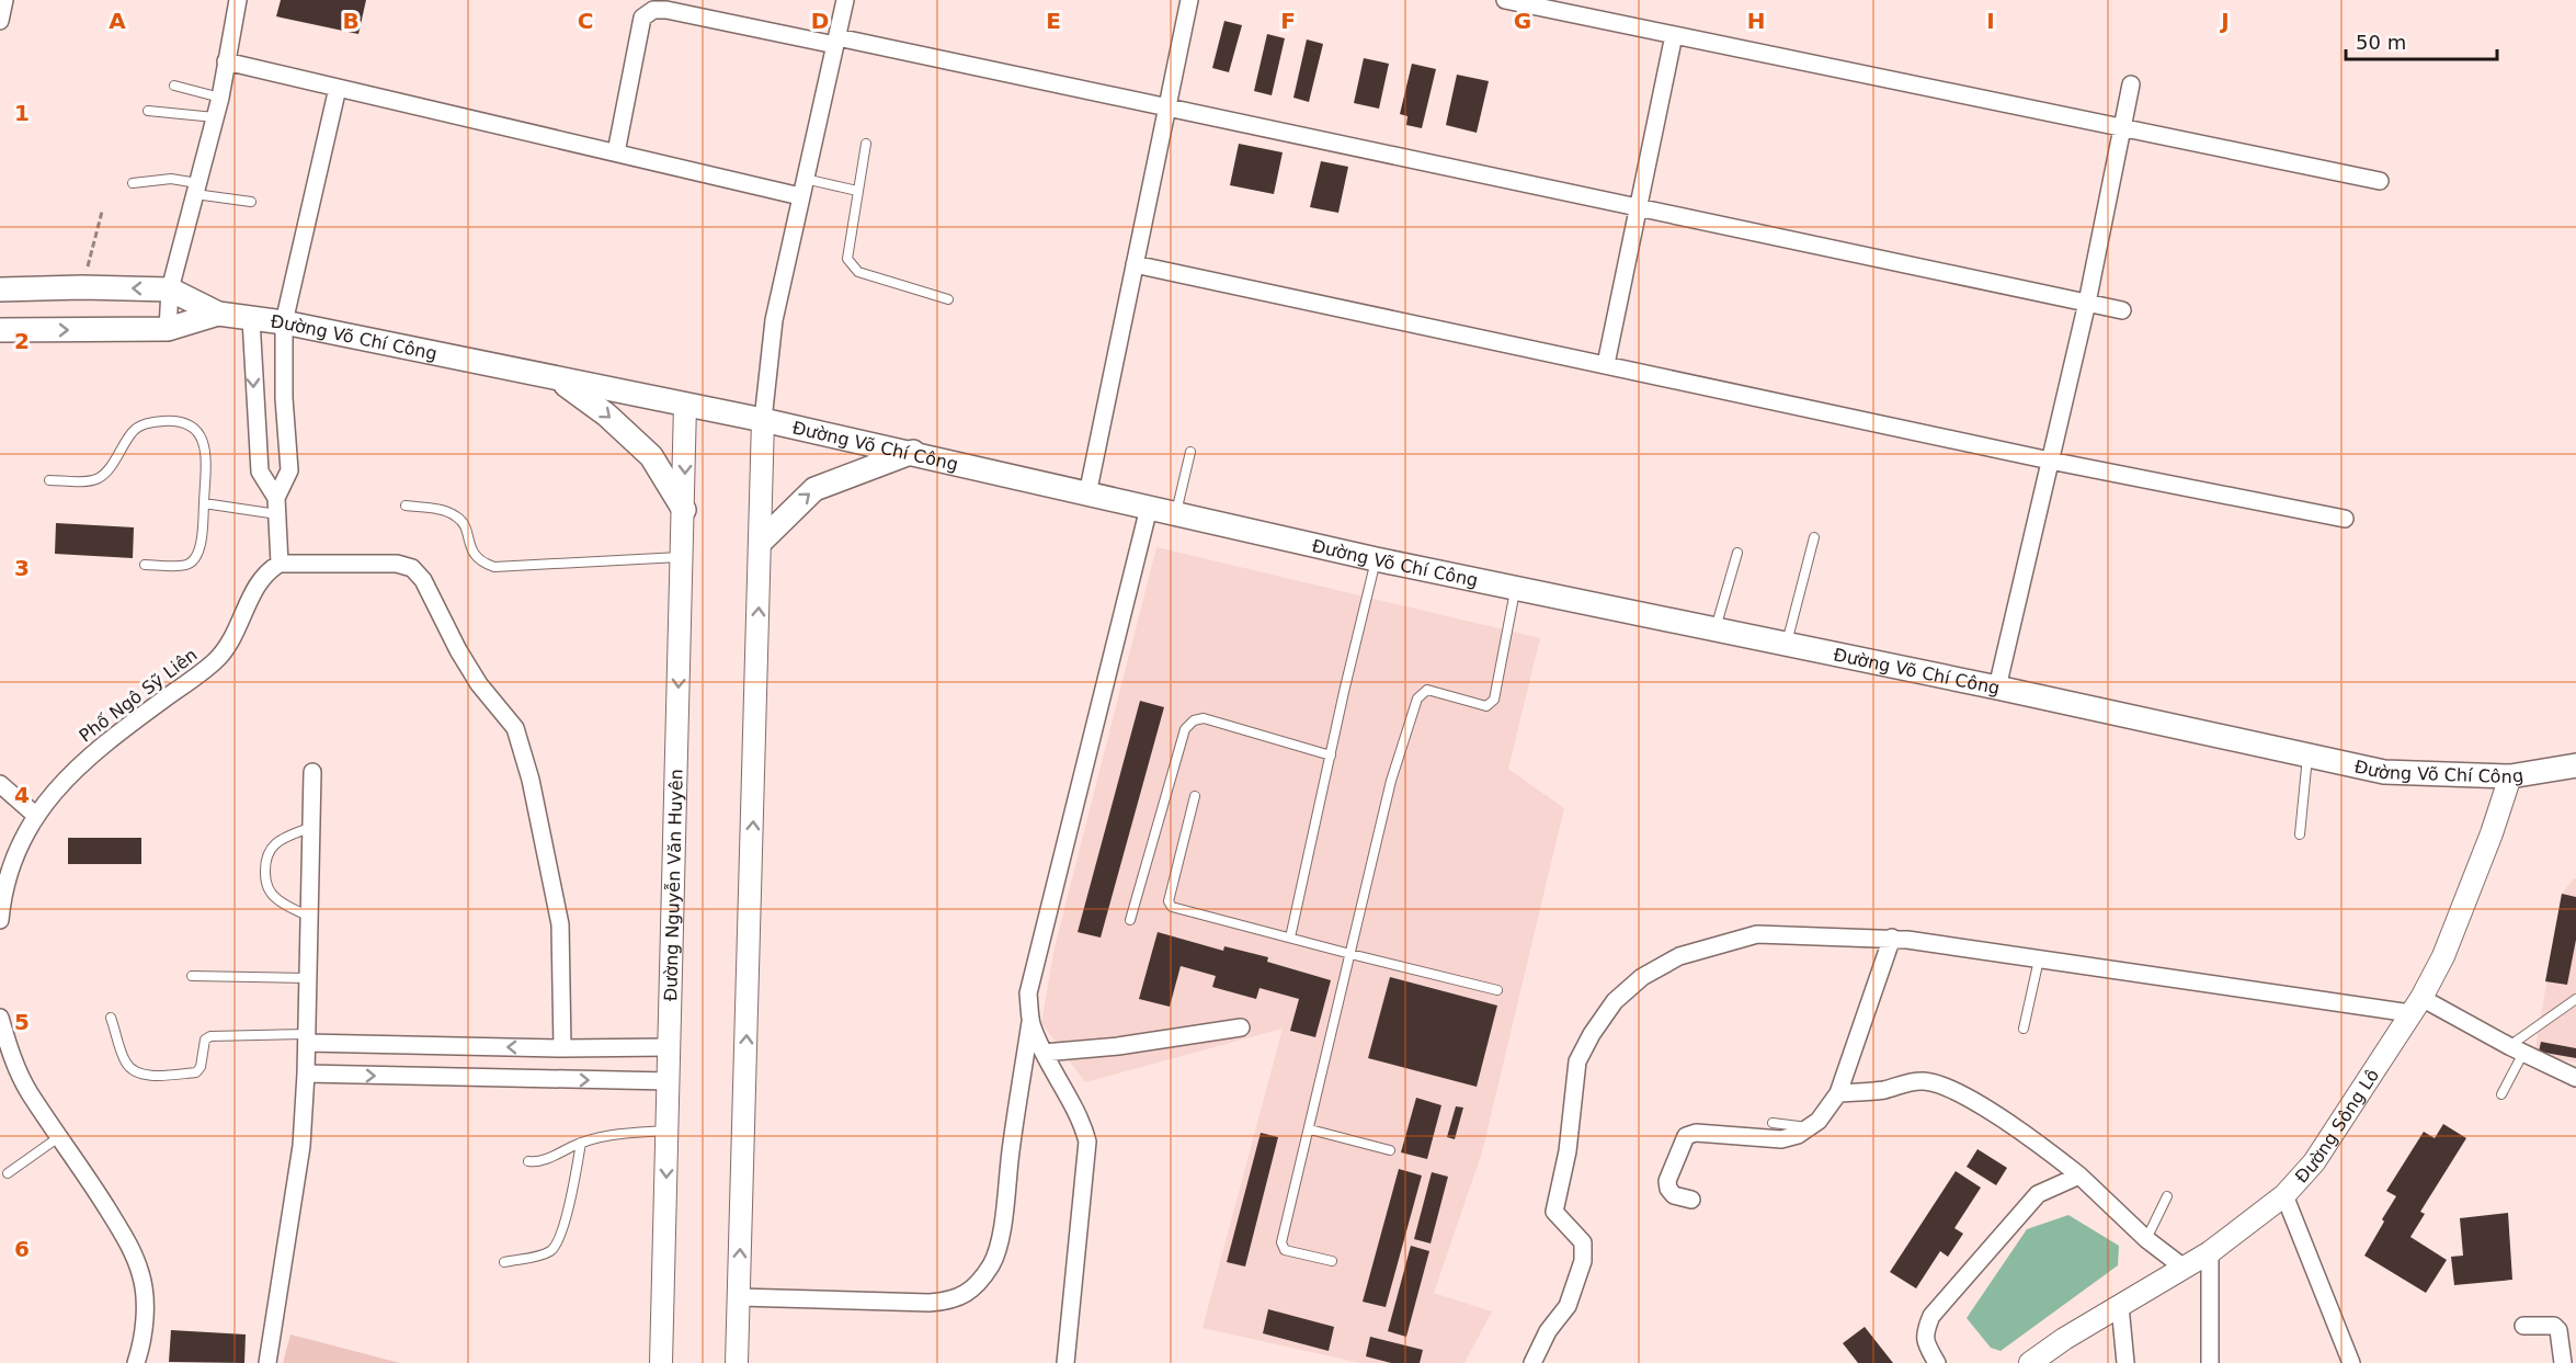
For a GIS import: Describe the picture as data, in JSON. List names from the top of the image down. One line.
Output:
{"streets":{"main road":["Đường Võ Chí Công"],"street":["Phố Ngô Sỹ Liên","Đường Nguyễn Văn Huyên","Đường Sông Lô"]},"crossings":[["Đường Võ Chí Công","Đường Nguyễn Văn Huyên"],["Đường Võ Chí Công","Đường Sông Lô"]],"scale_bar":"50 m","grid":{"columns":["A","B","C","D","E","F","G","H","I","J"],"rows":["1","2","3","4","5","6"]}}
